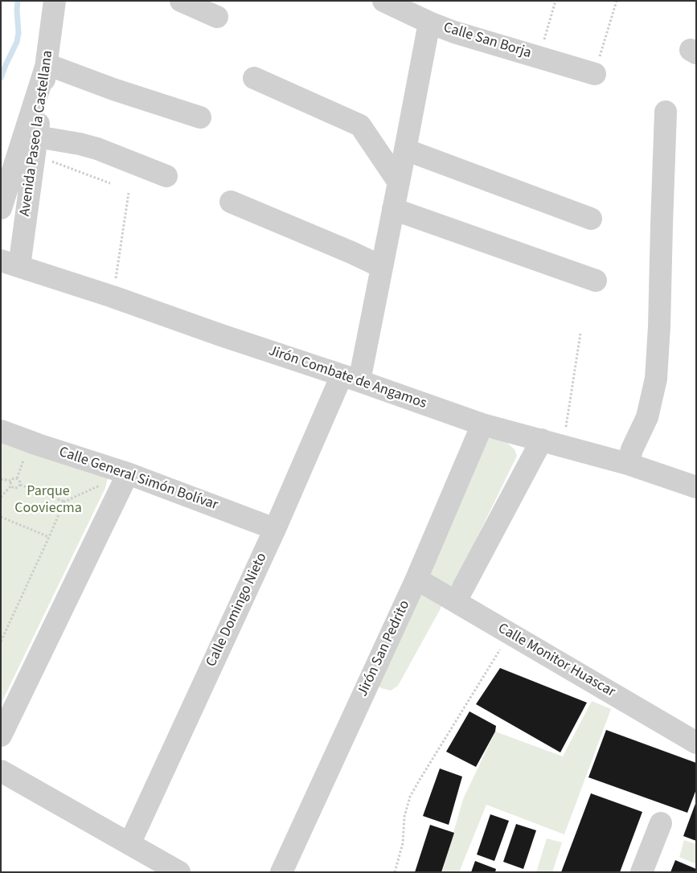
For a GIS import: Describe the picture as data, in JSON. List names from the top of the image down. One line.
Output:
{"streets":{"street":["Calle San Borja","Avenida Paseo la Castellana","Jirón Combate de Angamos","Calle General Simón Bolívar","Calle Domingo Nieto","Jirón San Pedrito","Calle Monitor Huascar"]},"crossings":[["Calle San Borja","Calle Domingo Nieto"],["Avenida Paseo la Castellana","Jirón Combate de Angamos"],["Jirón Combate de Angamos","Calle Domingo Nieto"],["Jirón Combate de Angamos","Jirón San Pedrito"],["Calle General Simón Bolívar","Calle Domingo Nieto"],["Jirón San Pedrito","Calle Monitor Huascar"]],"parks":["Parque Cooviecma"]}
